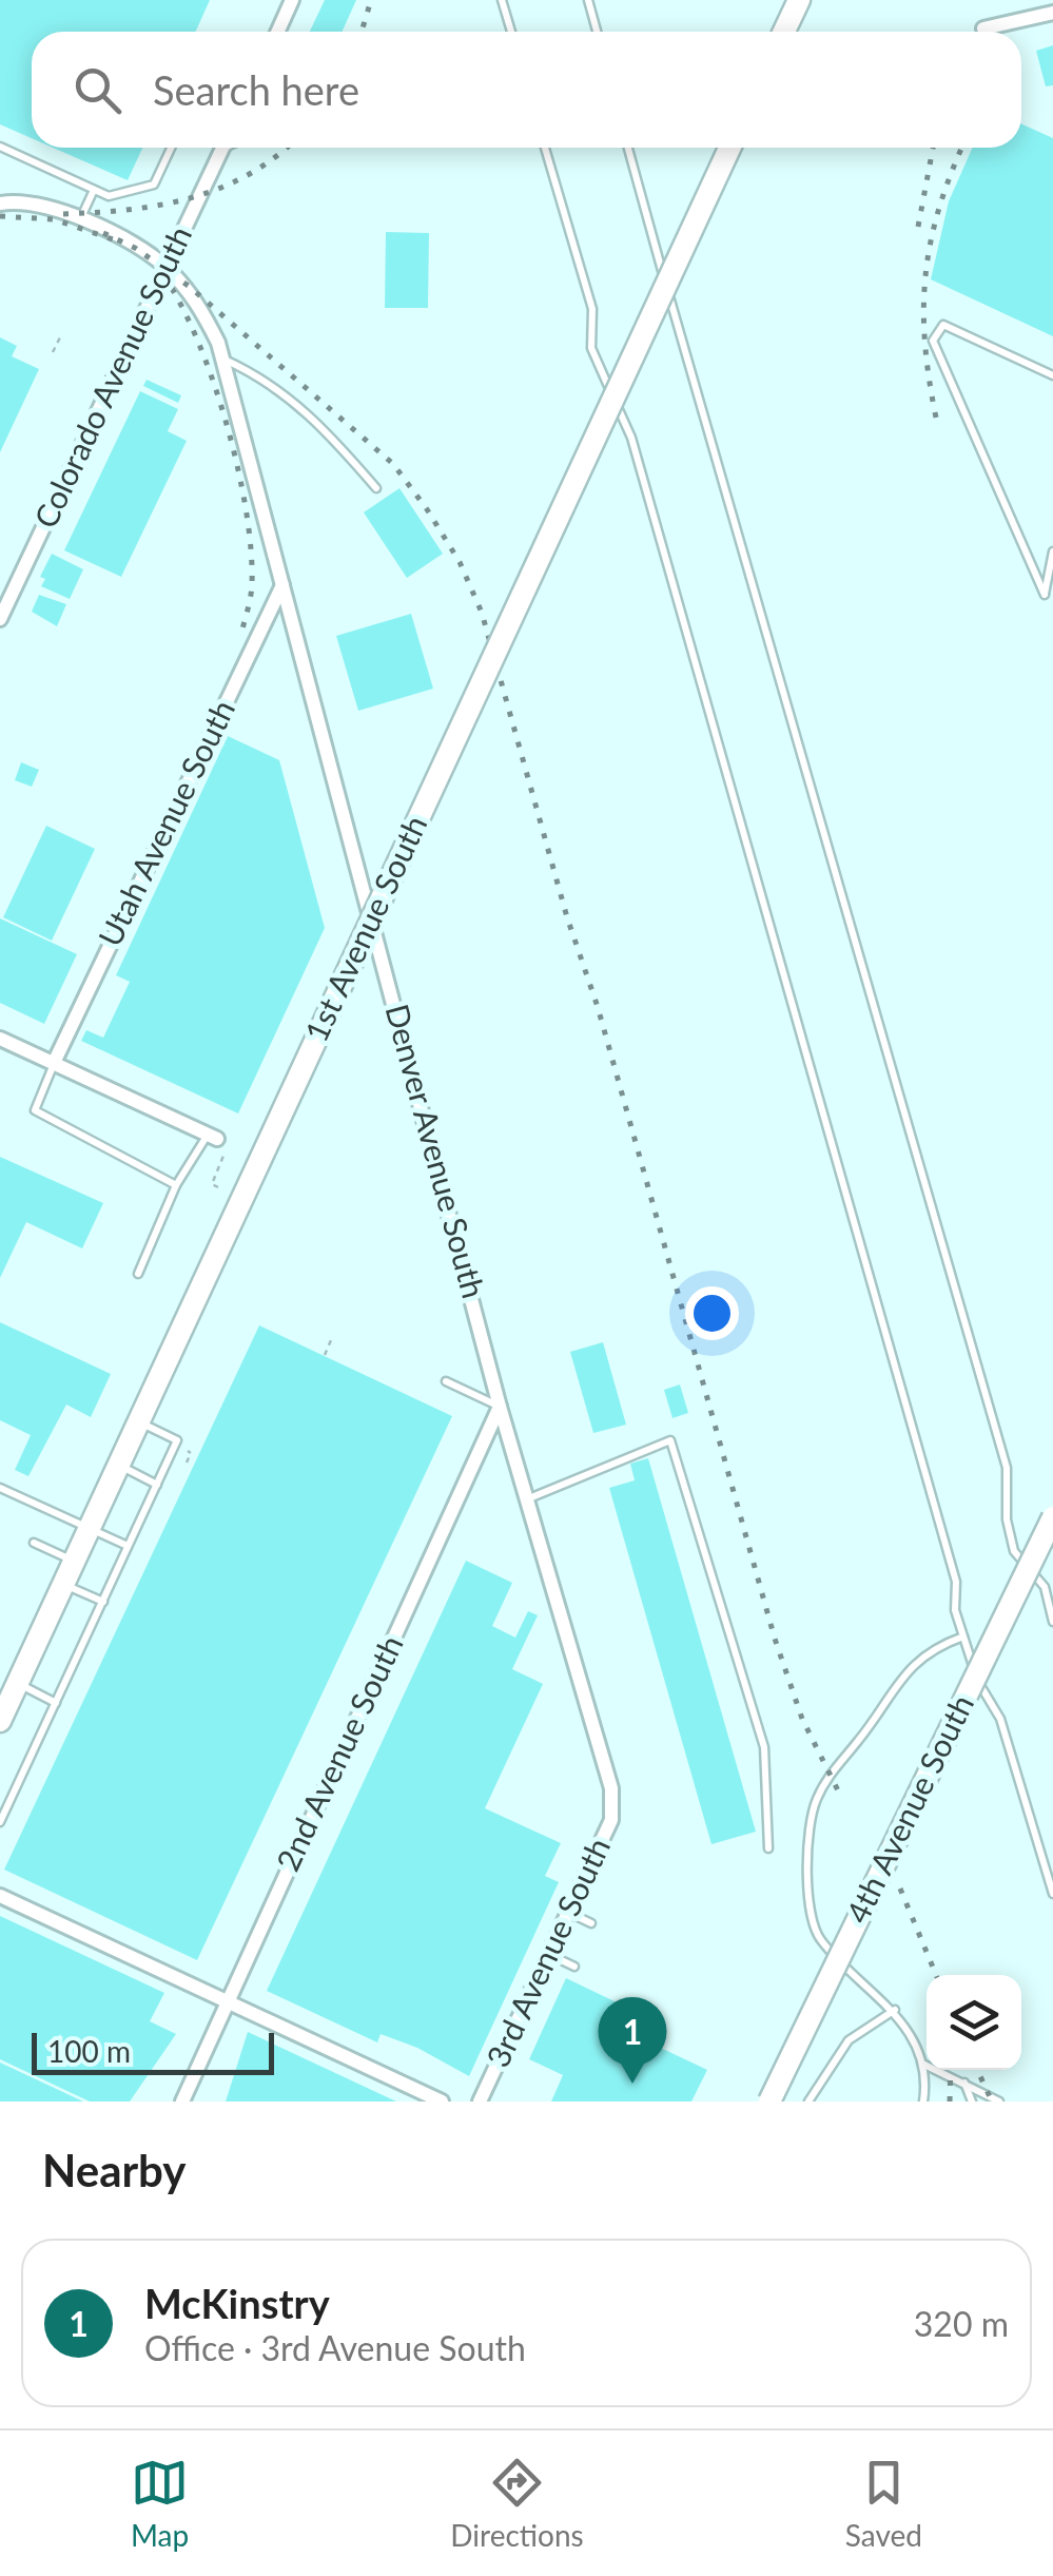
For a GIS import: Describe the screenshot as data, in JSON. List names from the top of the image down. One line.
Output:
{"streets":{"main road":["1st Avenue South","4th Avenue South"],"street":["Colorado Avenue South","Utah Avenue South","Denver Avenue South","2nd Avenue South","3rd Avenue South"]},"crossings":[["Colorado Avenue South","Denver Avenue South"],["Utah Avenue South","Denver Avenue South"],["Denver Avenue South","2nd Avenue South"],["Denver Avenue South","3rd Avenue South"]],"scale_bar":"100 m","page":{"search":"Search here","pins":"1","scale":"100 m","heading":"Nearby","list":[{"mark":"1","name":"McKinstry","note":"Office · 3rd Avenue South","value":"320 m"}],"nav":["Map","Directions","Saved"]}}
